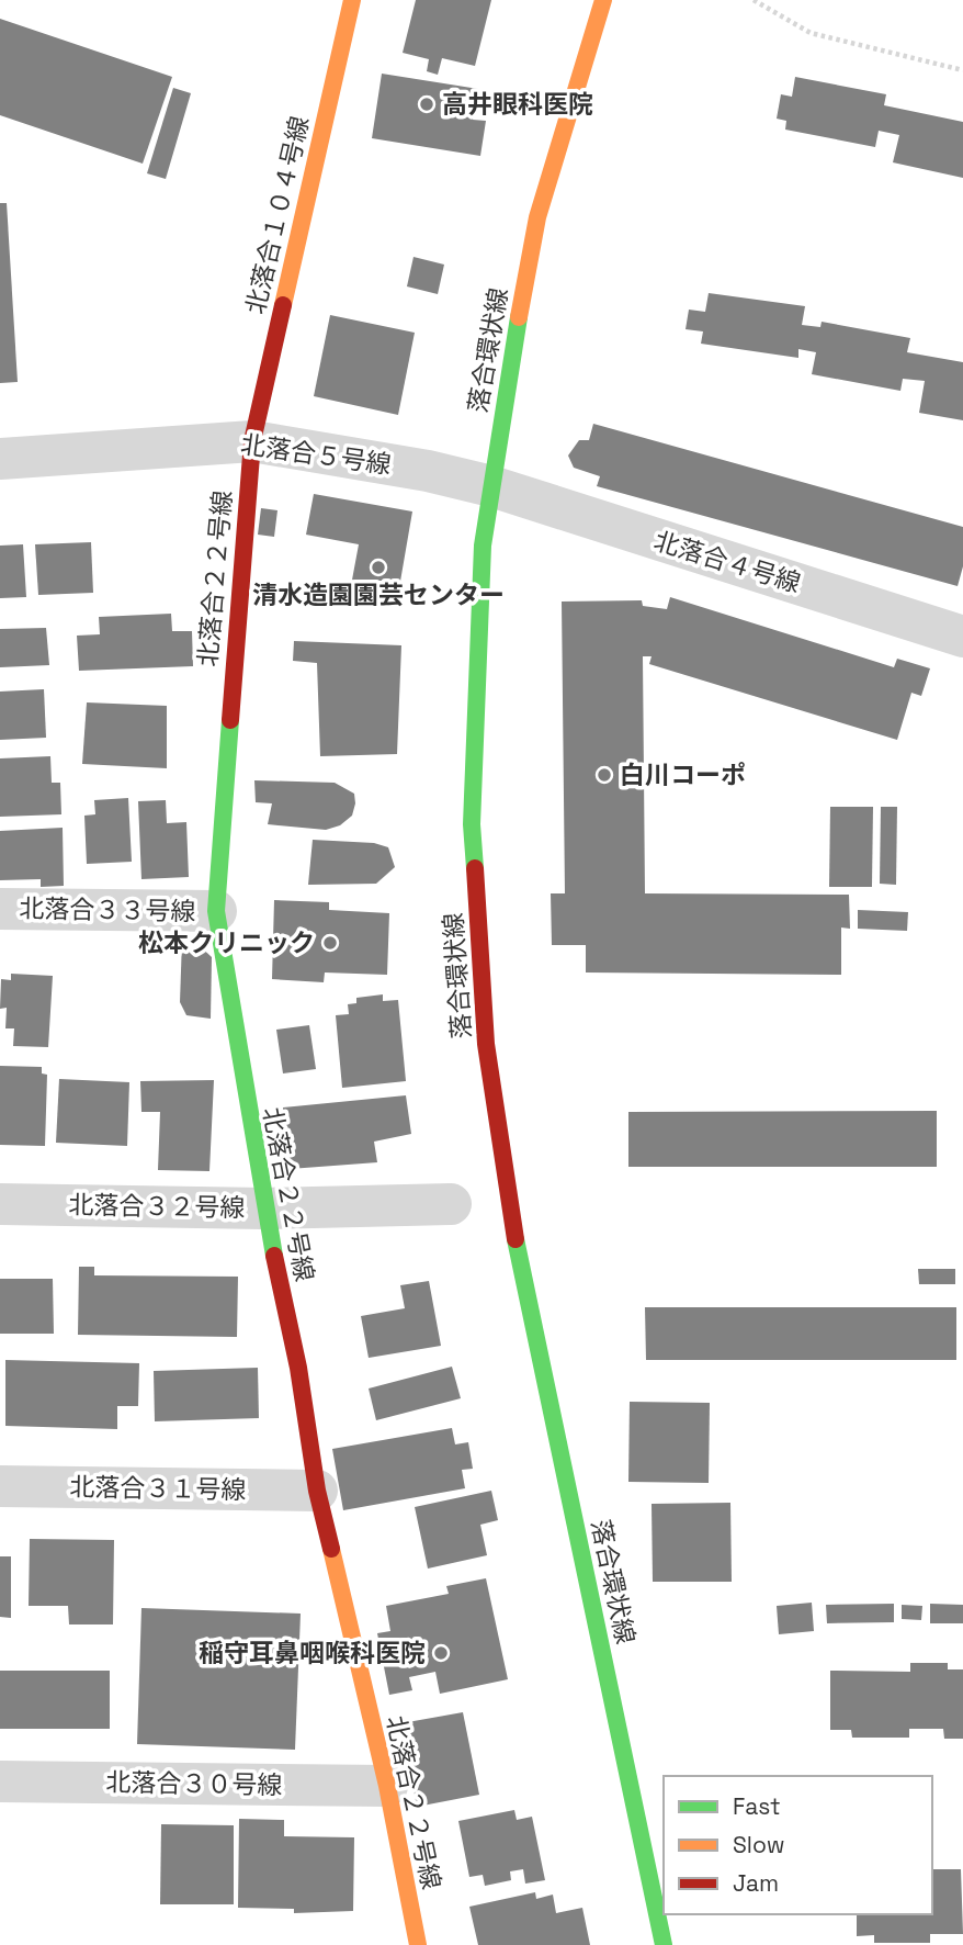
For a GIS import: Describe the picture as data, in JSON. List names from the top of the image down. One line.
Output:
{"streets":{"street":["北落合１０４号線","落合環状線","北落合５号線","北落合４号線","北落合２２号線","北落合３３号線","北落合３２号線","北落合３１号線","北落合３０号線"]},"crossings":[["北落合１０４号線","北落合５号線"],["北落合１０４号線","北落合２２号線"],["落合環状線","北落合５号線"],["落合環状線","北落合４号線"],["北落合５号線","北落合４号線"],["北落合５号線","北落合２２号線"],["北落合２２号線","北落合３３号線"],["北落合２２号線","北落合３２号線"],["北落合２２号線","北落合３１号線"],["北落合２２号線","北落合３０号線"]],"places":["高井眼科医院","清水造園園芸センター","白川コーポ","松本クリニック","稲守耳鼻咽喉科医院"],"legend":["Fast","Slow","Jam"]}
